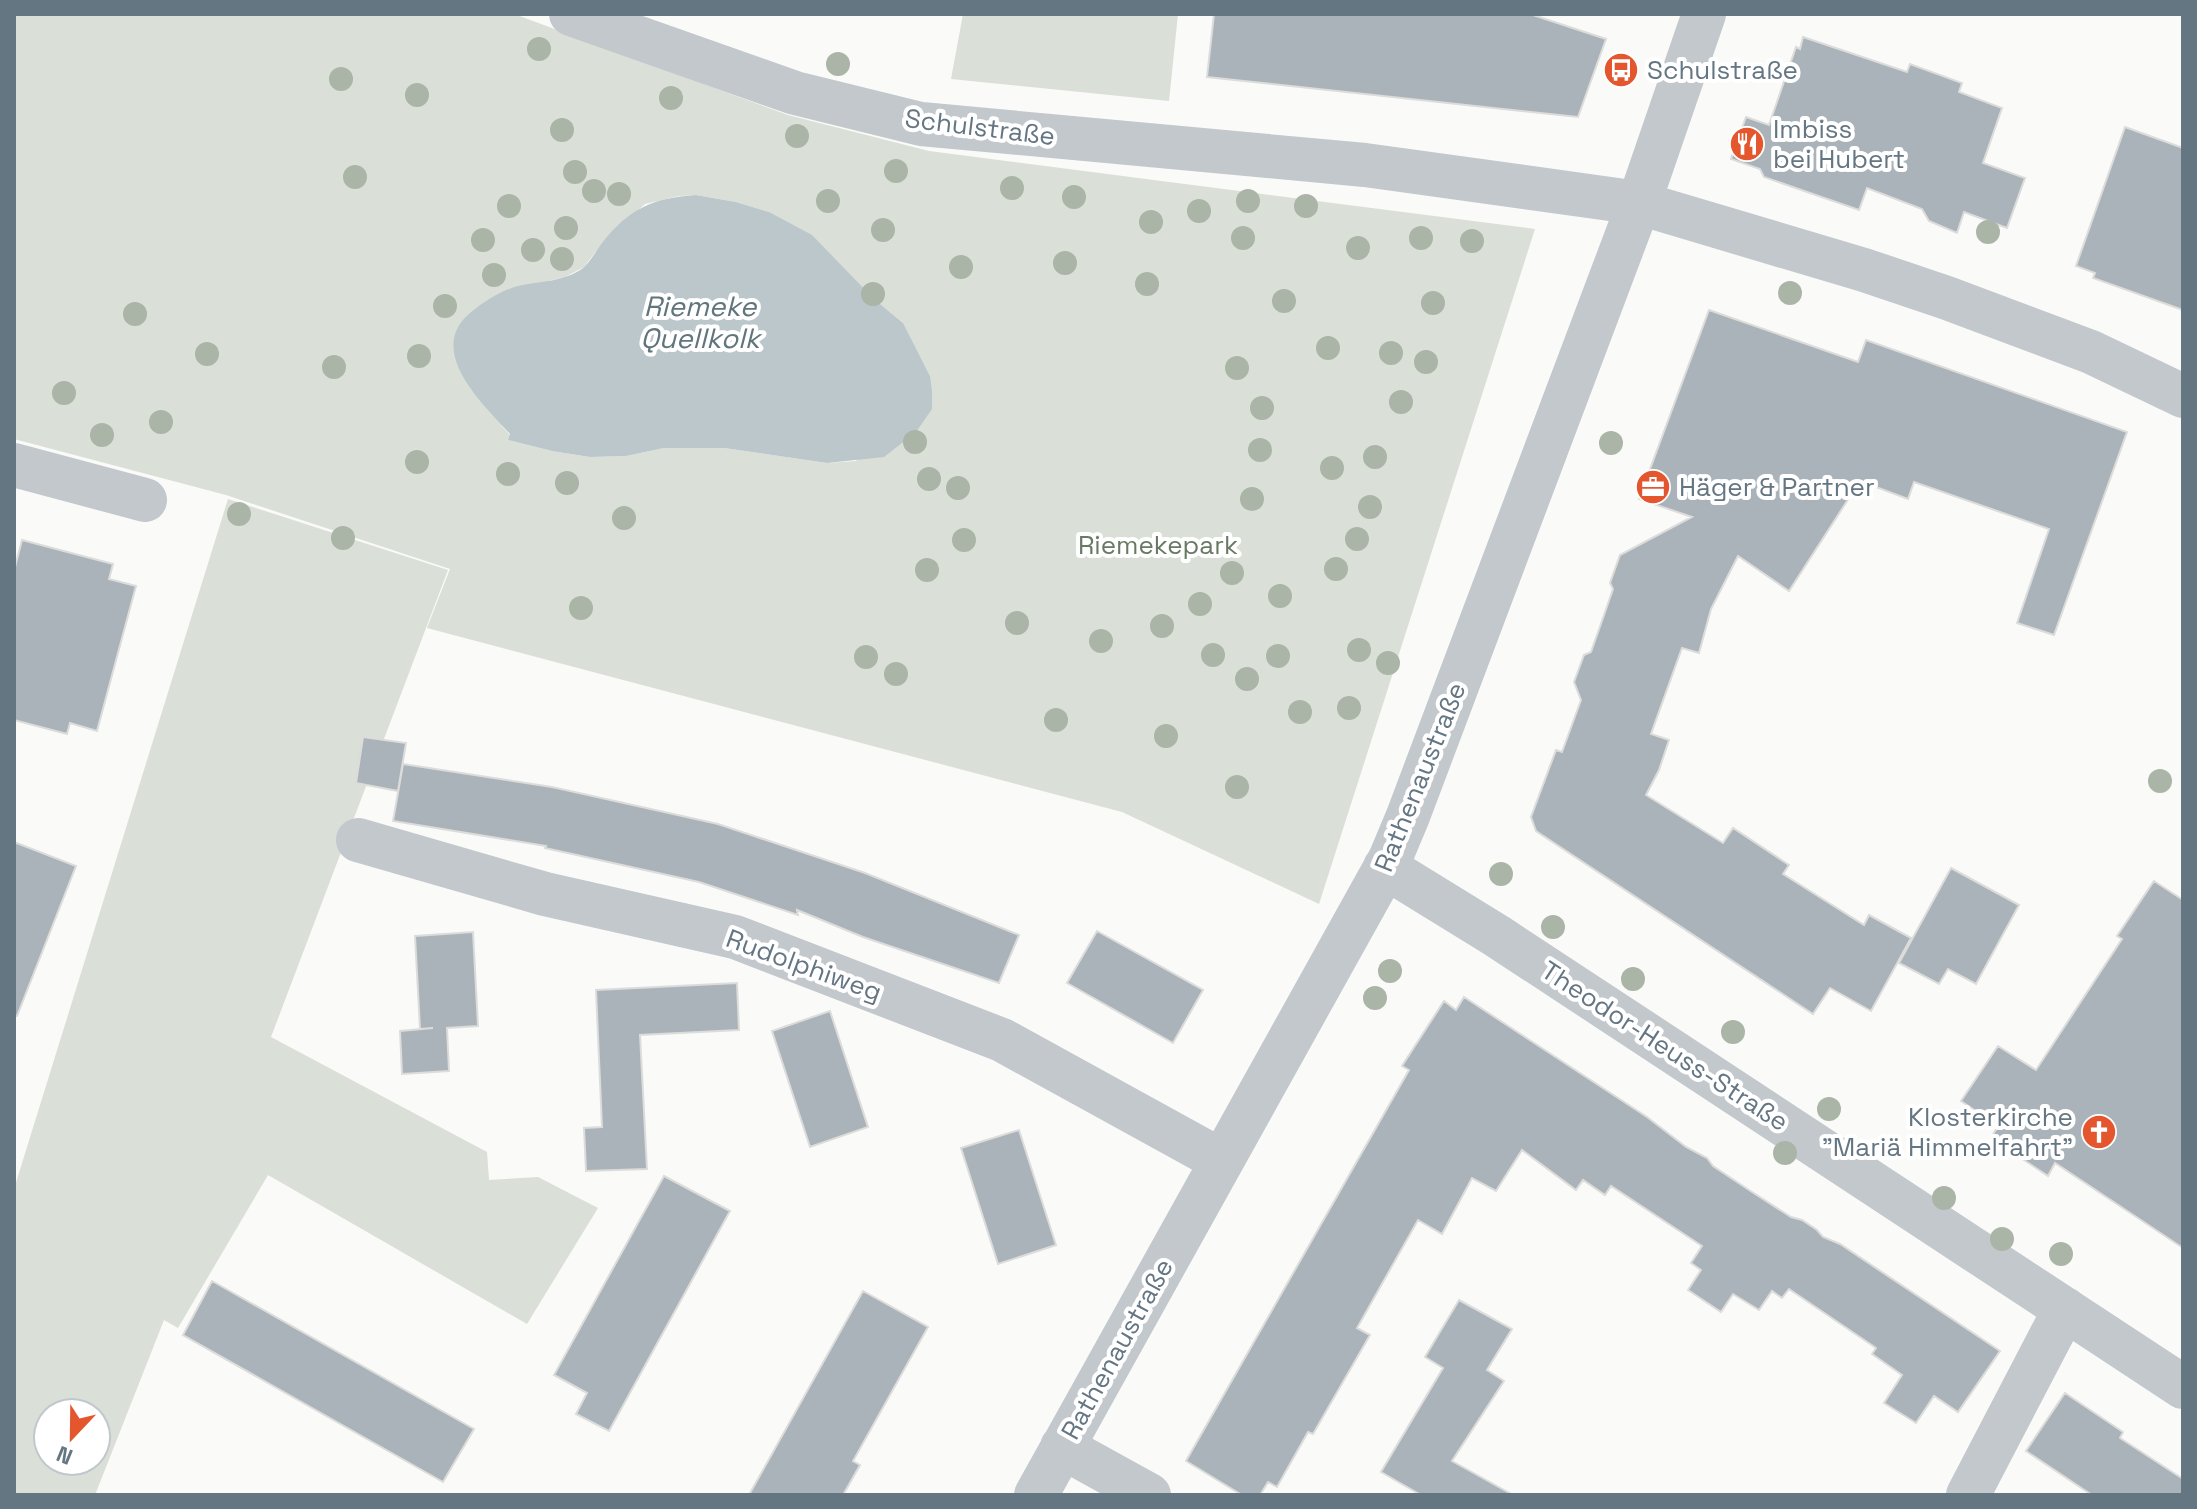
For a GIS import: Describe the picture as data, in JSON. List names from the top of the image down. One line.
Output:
{"streets":{"street":["Schulstraße","Rathenaustraße","Rudolphiweg","Theodor-Heuss-Straße"]},"crossings":[["Schulstraße","Rathenaustraße"],["Rathenaustraße","Rudolphiweg"],["Rathenaustraße","Theodor-Heuss-Straße"]],"water":["Riemeke Quellkolk"],"parks":["Riemekepark"],"places":{"bus stop":["Schulstraße"],"restaurant":["Imbiss bei Hubert"],"office":["Häger & Partner"],"church":["Klosterkirche \"Mariä Himmelfahrt\""]},"north":"bottom"}
